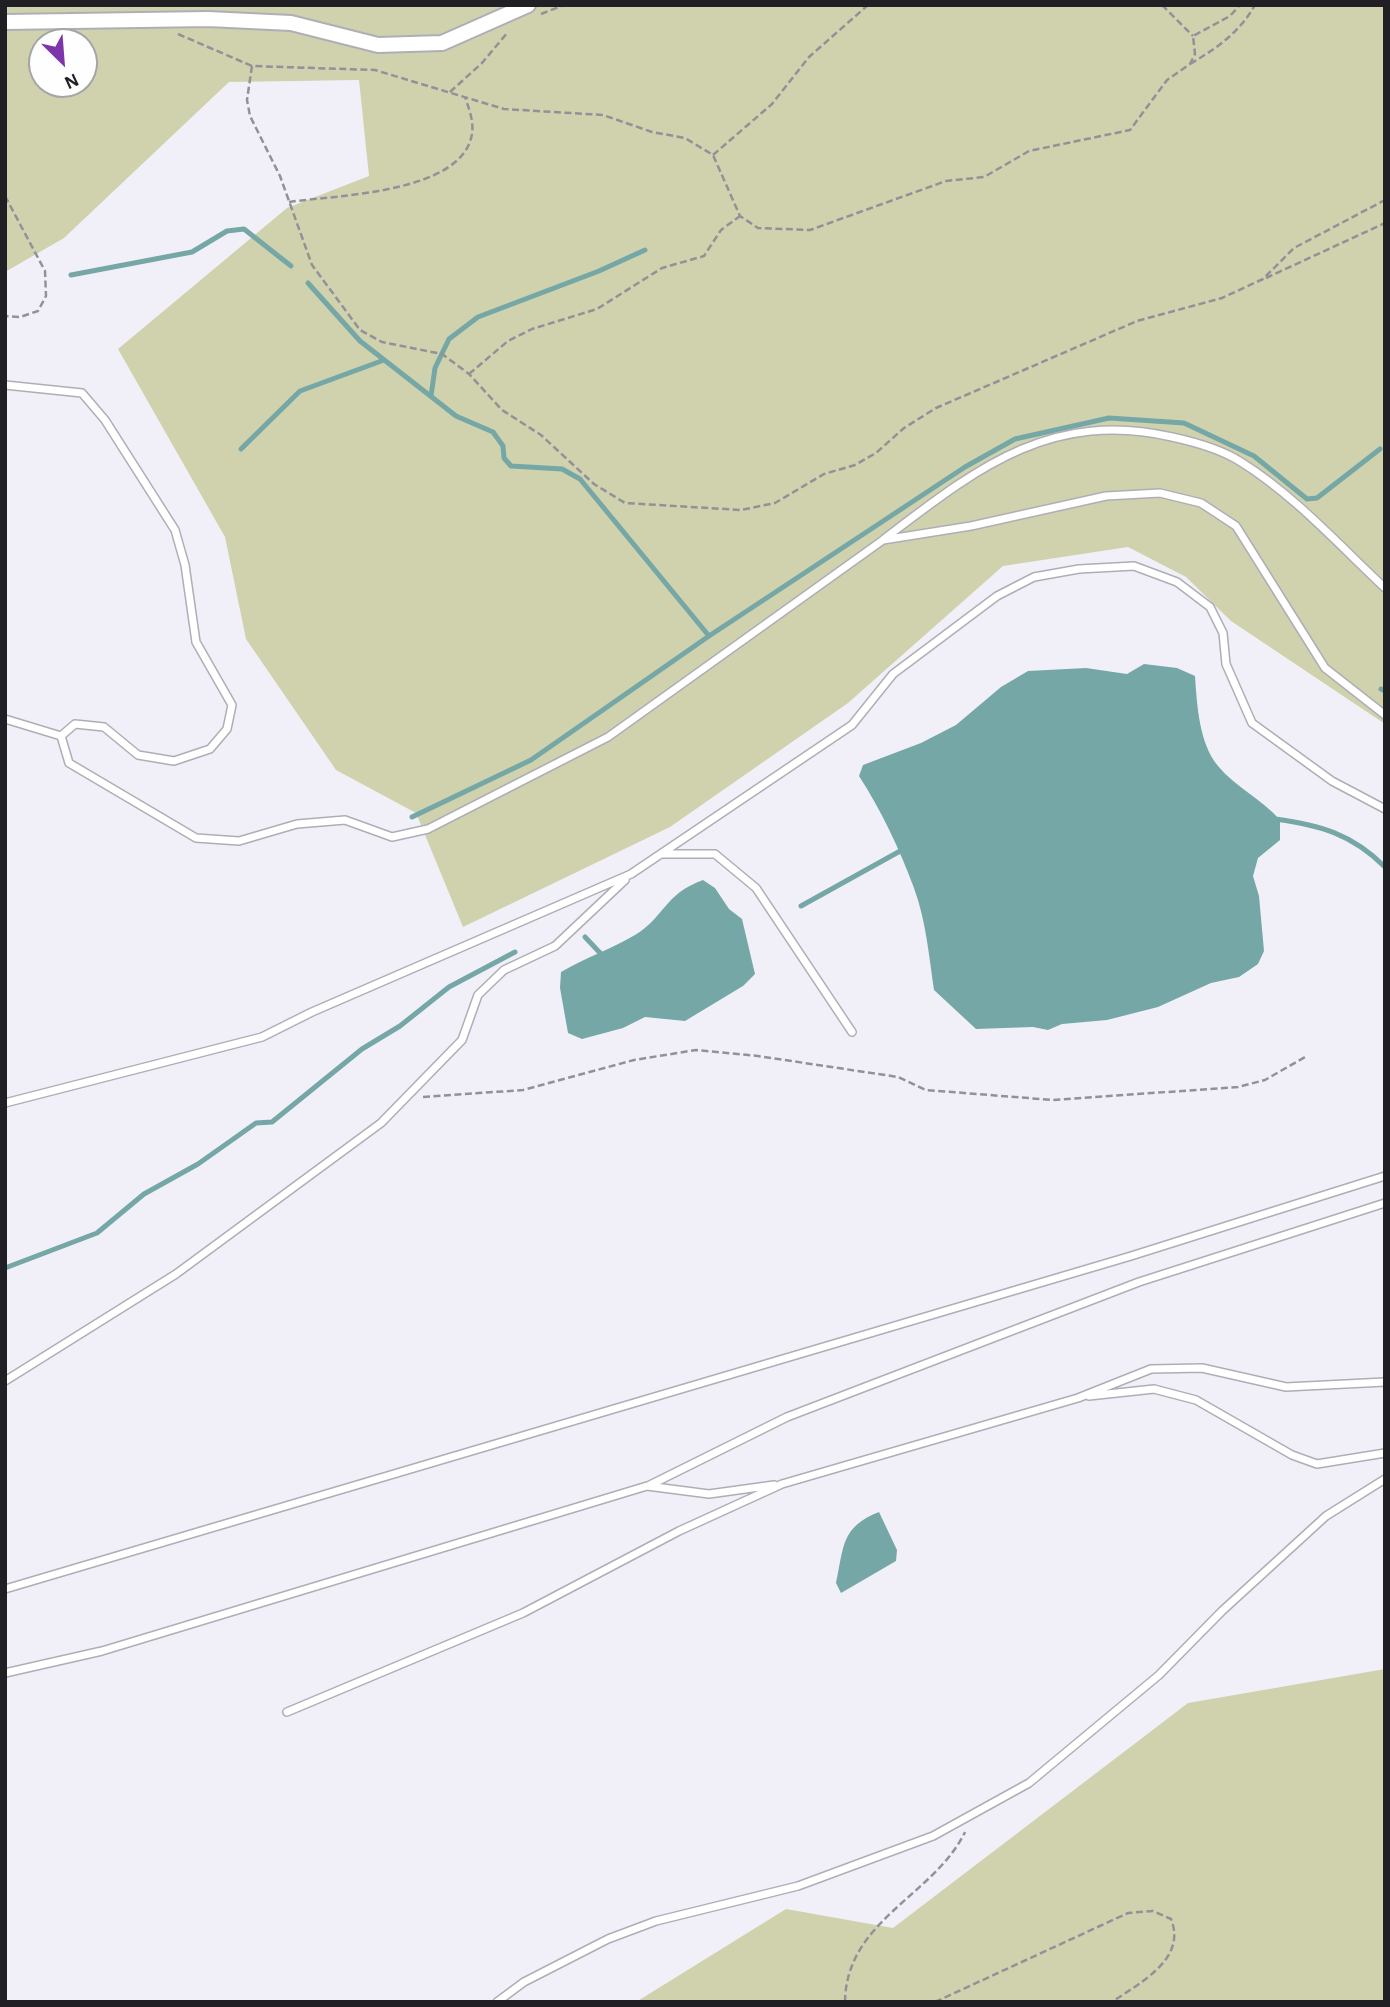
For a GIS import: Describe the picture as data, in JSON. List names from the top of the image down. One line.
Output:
{"north":"bottom right"}
